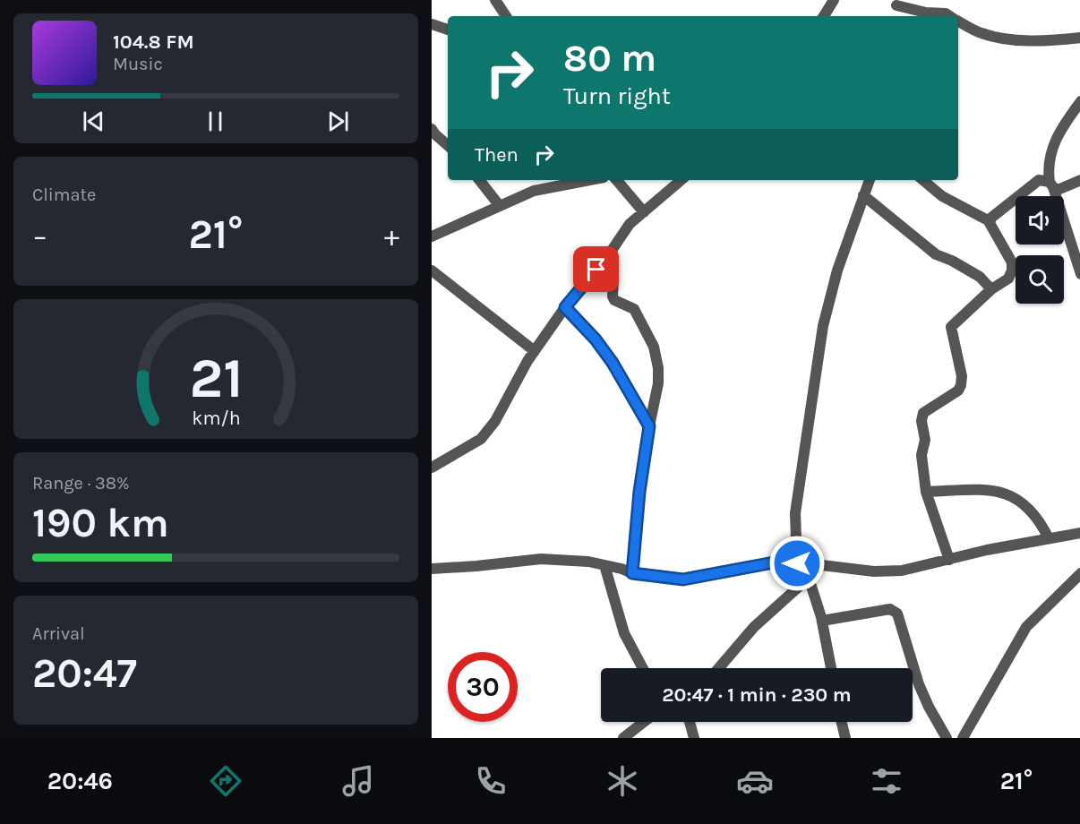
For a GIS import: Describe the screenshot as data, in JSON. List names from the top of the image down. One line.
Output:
{"page":{"turn":["80 m","Turn right"],"song":["104.8 FM","Music"],"then":"Then","tile":["Climate",["Range · 38%","190 km"],["Arrival","20:47"]],"heat":["−","21°","+"],"limit":"30","trip":"20:47 · 1 min · 230 m","tabs":["20:46","21°"],"gauge":["21","km/h"]}}
